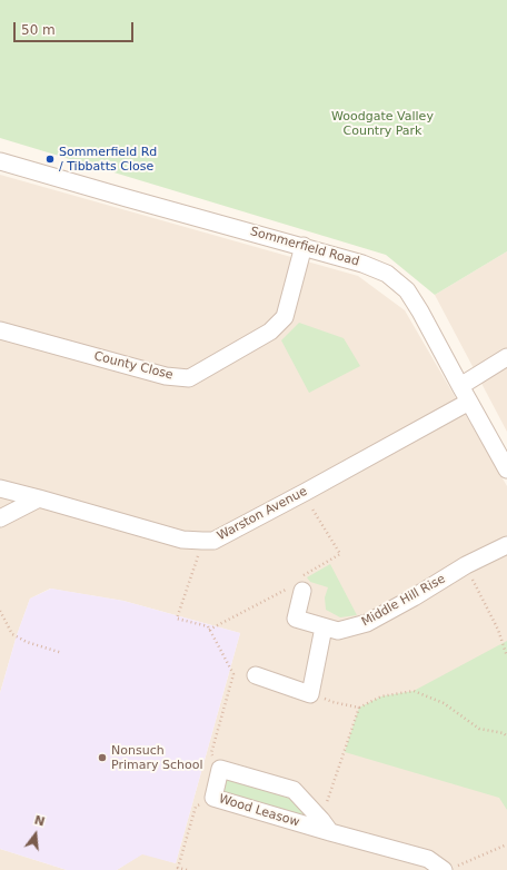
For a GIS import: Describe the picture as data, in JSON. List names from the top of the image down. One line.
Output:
{"streets":{"street":["Sommerfield Road","County Close","Warston Avenue","Middle Hill Rise","Wood Leasow"]},"crossings":[["Sommerfield Road","County Close"],["Sommerfield Road","Warston Avenue"]],"parks":["Woodgate Valley Country Park"],"places":["Sommerfield Rd / Tibbatts Close","Nonsuch Primary School"],"scale_bar":"50 m","north":"top"}
